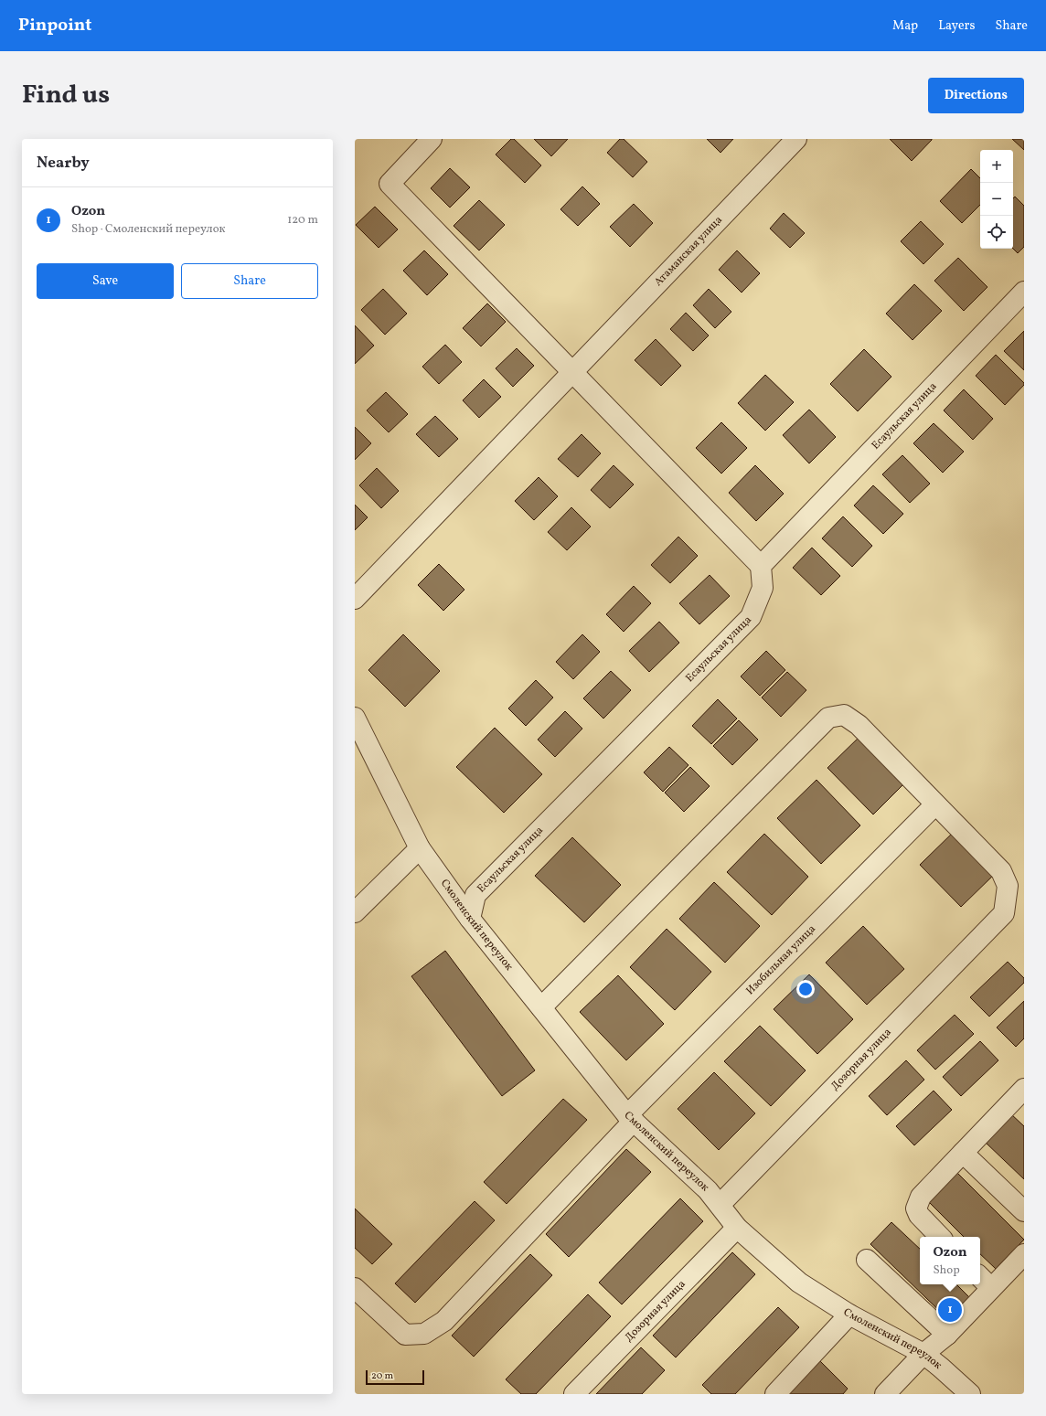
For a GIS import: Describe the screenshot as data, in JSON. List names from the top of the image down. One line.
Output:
{"streets":{"street":["Атаманская улица","Есаульская улица","Смоленский переулок","Изобильная улица","Дозорная улица"]},"crossings":[["Есаульская улица","Смоленский переулок"],["Смоленский переулок","Изобильная улица"],["Смоленский переулок","Дозорная улица"],["Изобильная улица","Дозорная улица"]],"scale_bar":"20 m","page":{"header":"Pinpoint","nav":["Map","Layers","Share"],"title":"Find us","buttons":["Directions",["Save","Share"]],"heading":"Nearby","map_buttons":["+","−"],"list":[{"mark":"1","name":"Ozon","note":"Shop · Смоленский переулок","value":"120 m"}],"popup":["Ozon","Shop"],"pins":"1","scale":"20 m"}}
